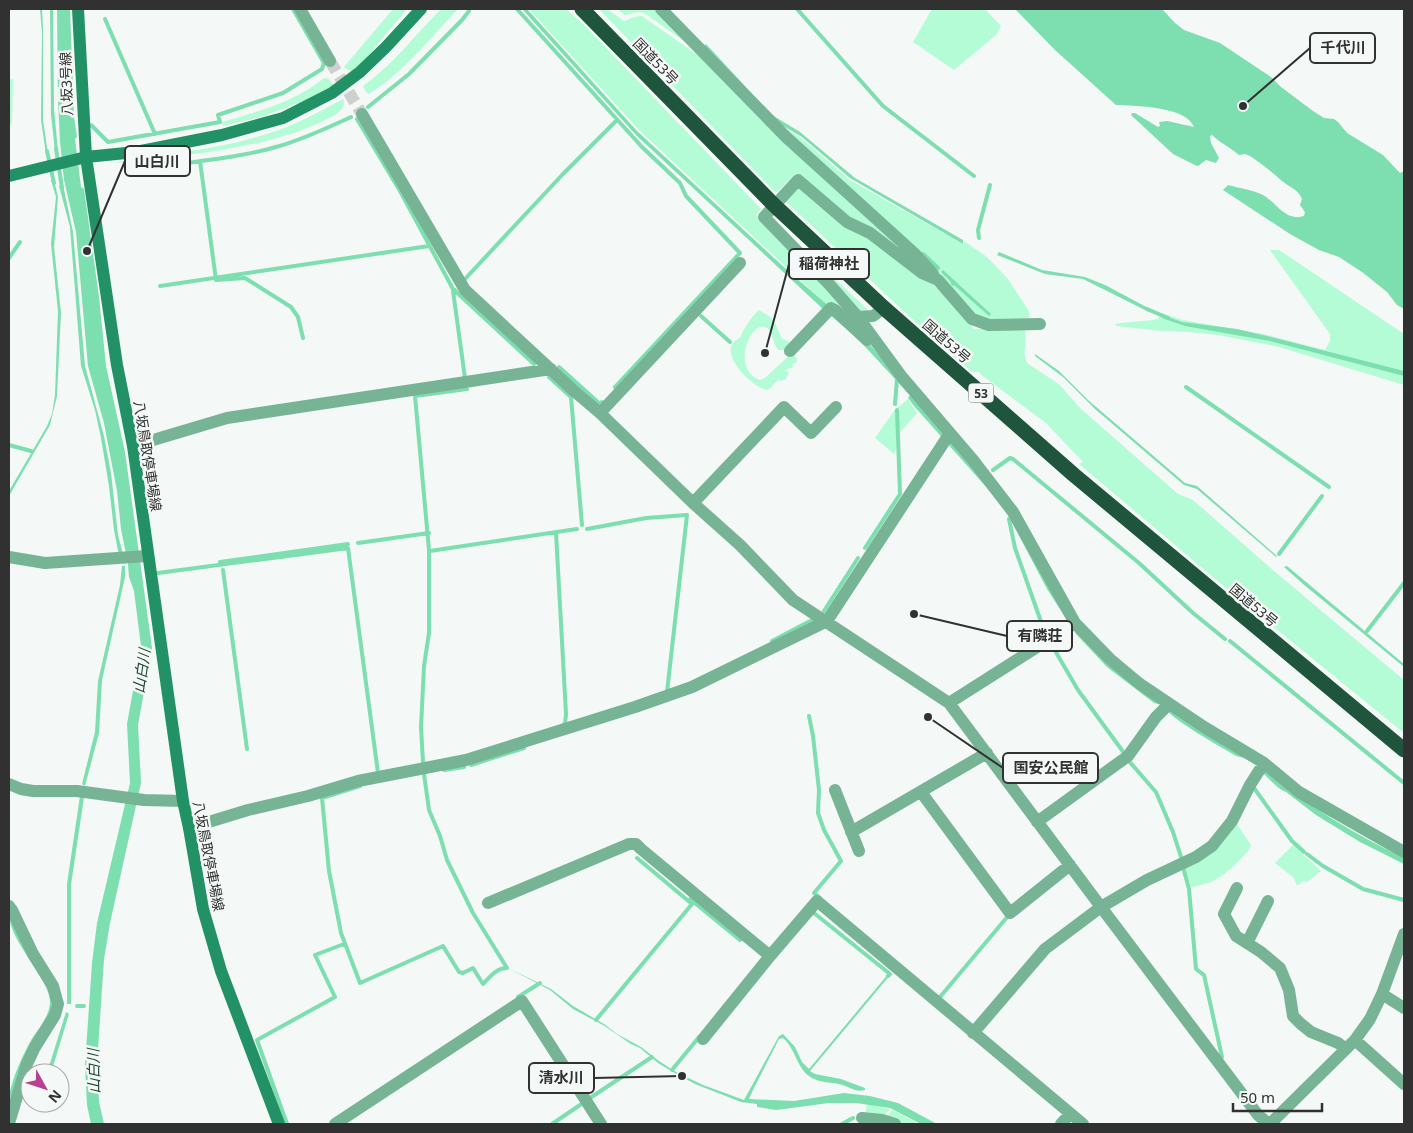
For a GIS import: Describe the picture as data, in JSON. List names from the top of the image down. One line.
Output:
{"streets":{"highway":["国道53号","53"],"main road":["八坂3号線","八坂鳥取停車場線"]},"crossings":[["八坂3号線","八坂鳥取停車場線"]],"water":["山白川"],"places":["千代川","山白川","稲荷神社","有隣荘","国安公民館","清水川"],"scale_bar":"50 m","north":"bottom right"}
